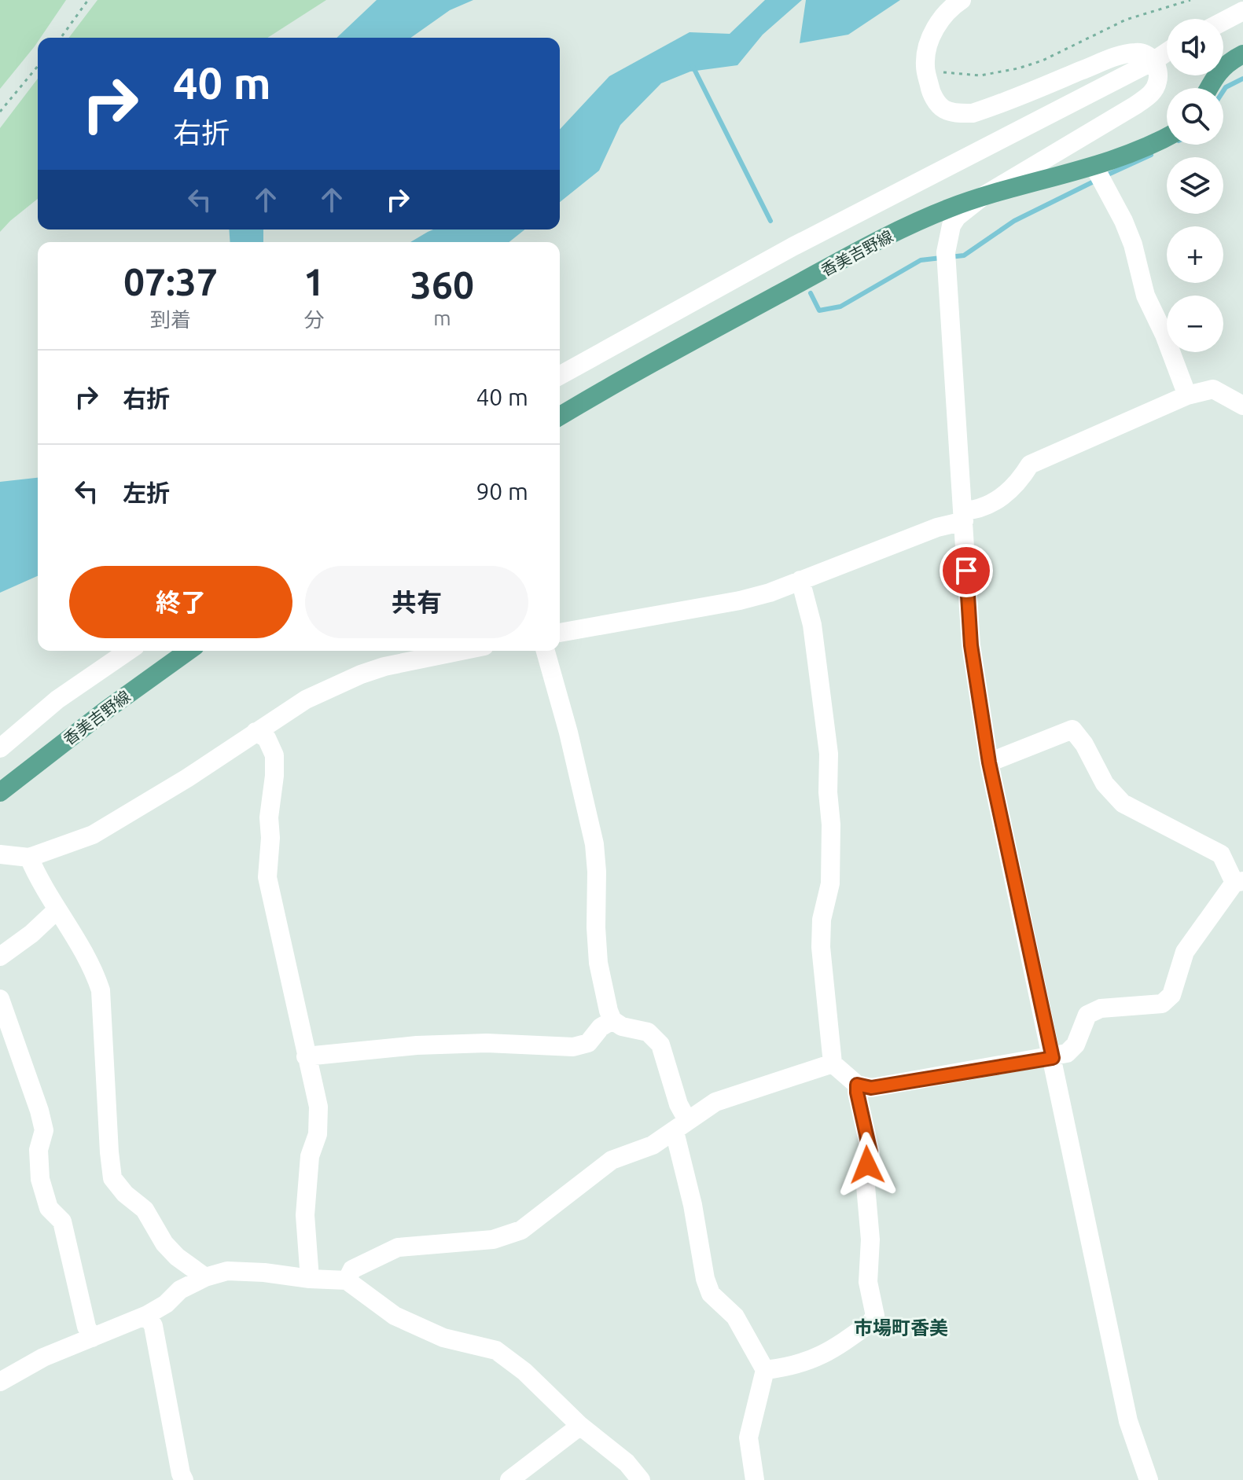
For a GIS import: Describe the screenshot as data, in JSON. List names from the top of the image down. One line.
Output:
{"streets":{"main road":["香美吉野線"]},"districts":["市場町香美"],"page":{"map_buttons":["+","−"],"turn":["40 m","右折"],"eta":["07:37","到着","1","分","360","m"],"list":[{"name":"右折","value":"40 m"},{"name":"左折","value":"90 m"}],"buttons":["終了","共有"]}}
